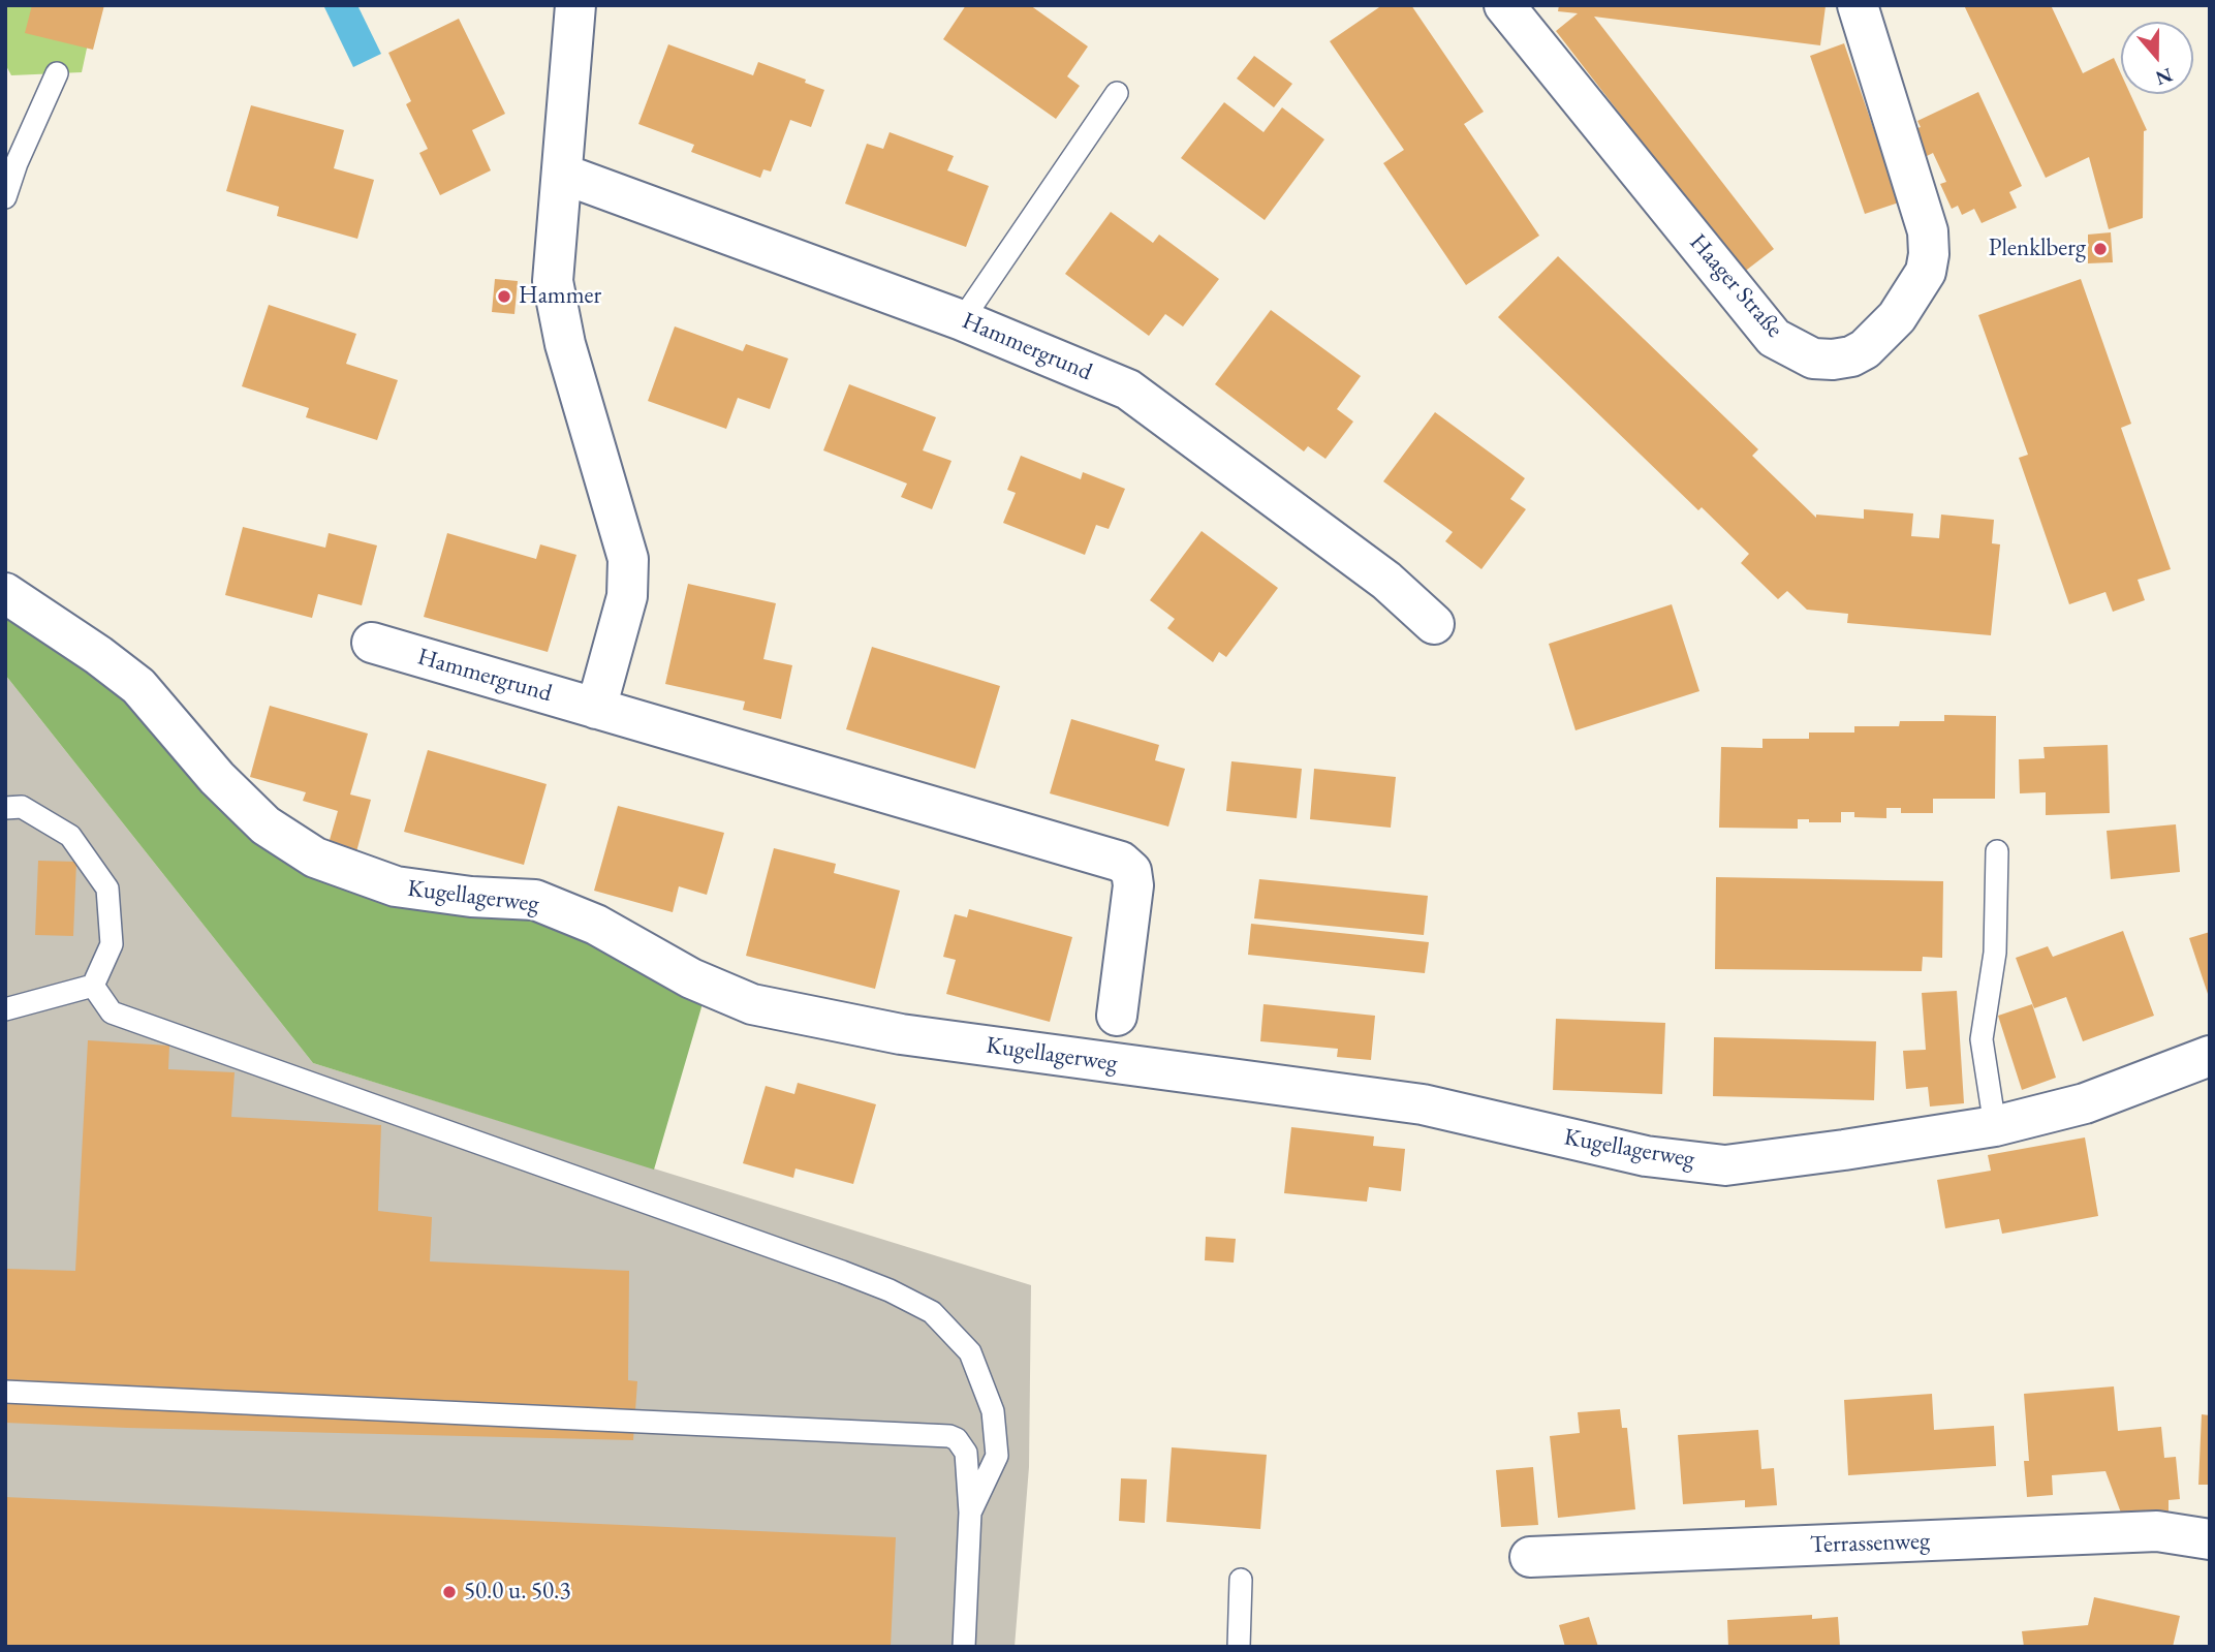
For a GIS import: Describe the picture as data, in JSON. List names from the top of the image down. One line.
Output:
{"streets":{"street":["Haager Straße","Hammergrund","Kugellagerweg","Terrassenweg"]},"places":["Plenklberg","Hammer","50.0 u. 50.3"],"north":"bottom"}
